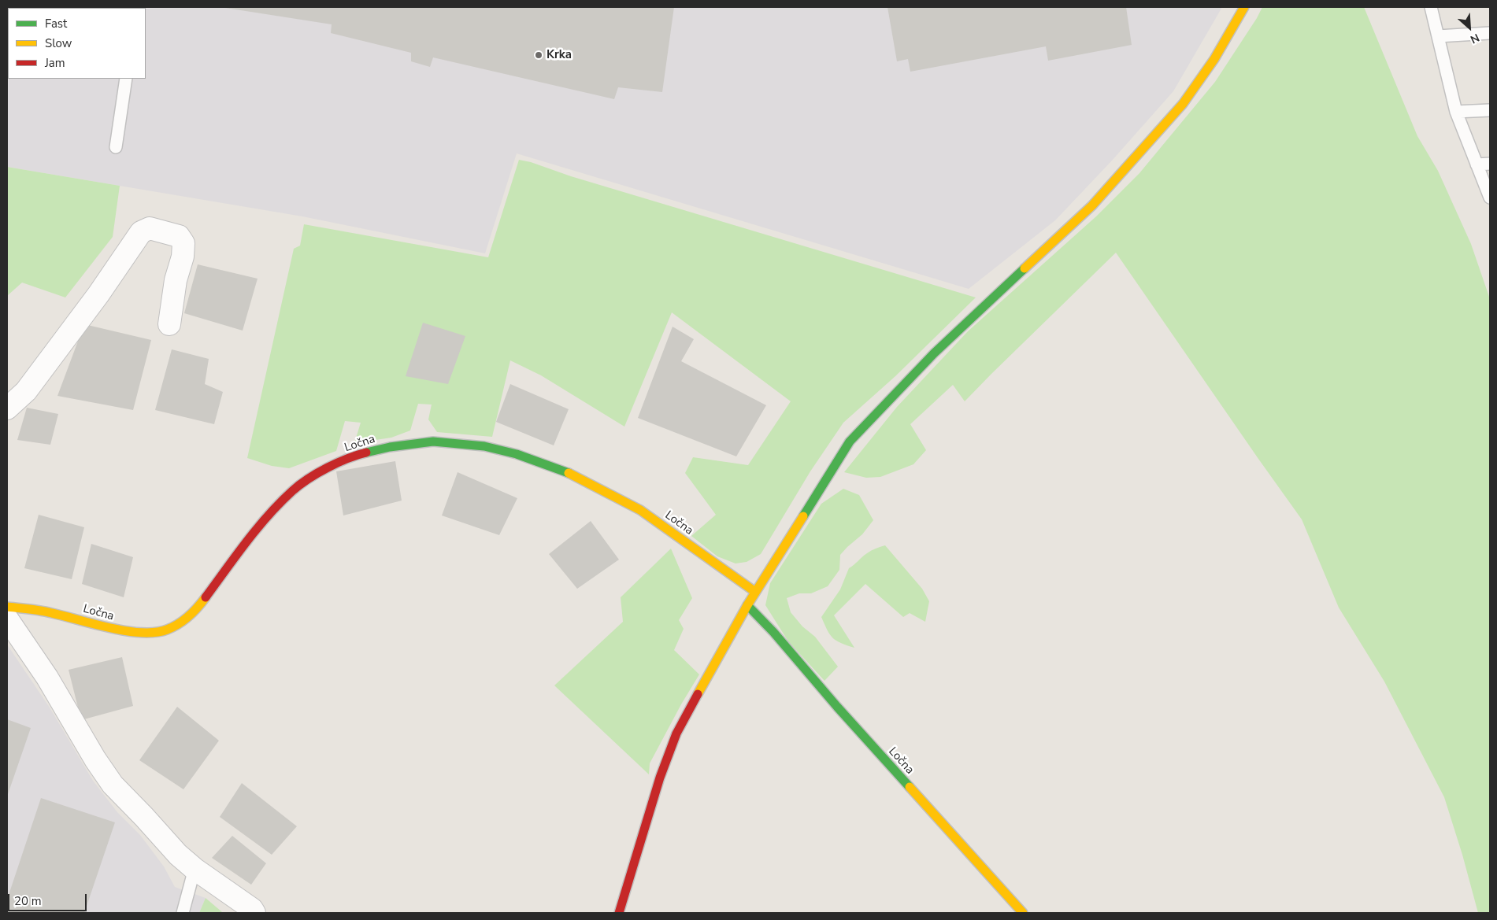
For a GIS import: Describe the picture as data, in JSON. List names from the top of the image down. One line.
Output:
{"streets":{"street":["Ločna"]},"places":["Krka"],"legend":["Fast","Slow","Jam"],"scale_bar":"20 m","north":"bottom right"}
